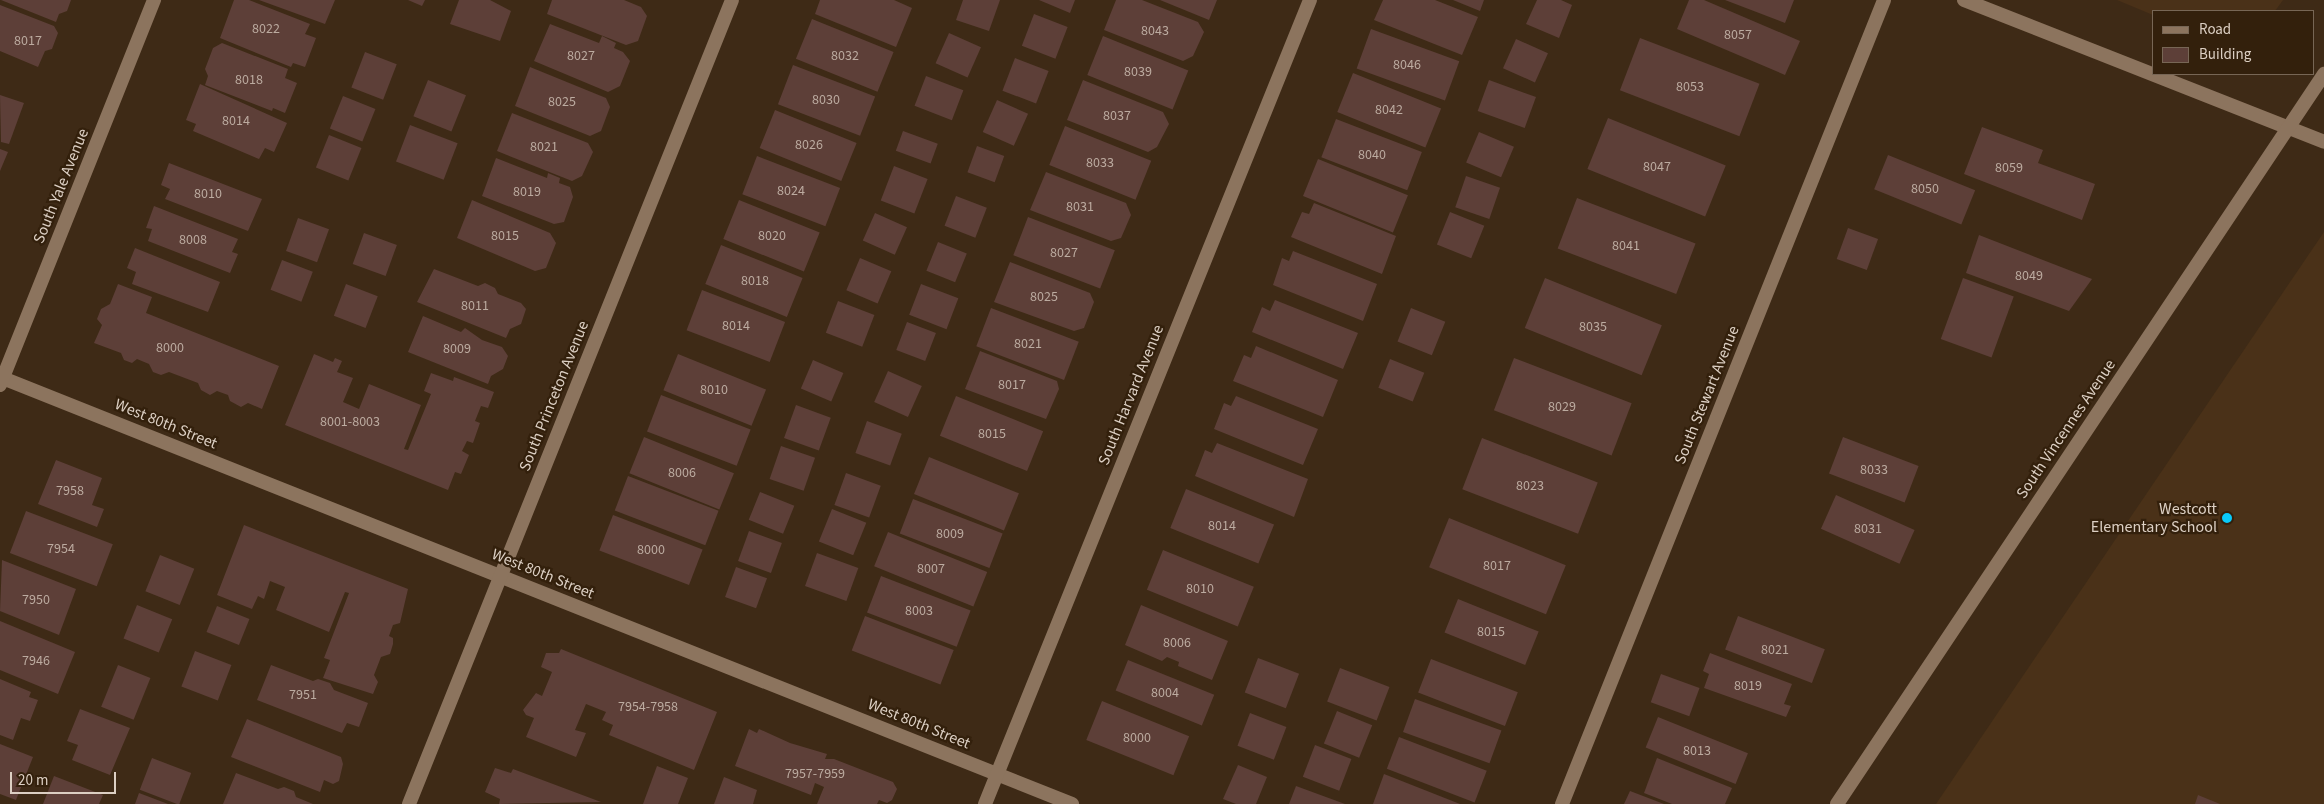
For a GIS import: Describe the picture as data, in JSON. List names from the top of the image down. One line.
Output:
{"streets":{"street":["South Yale Avenue","South Harvard Avenue","South Stewart Avenue","South Princeton Avenue","West 80th Street","South Vincennes Avenue"]},"crossings":[["South Yale Avenue","West 80th Street"],["South Harvard Avenue","West 80th Street"],["South Princeton Avenue","West 80th Street"]],"places":["Westcott Elementary School"],"house_numbers":["8022","8043","8057","8017","8027","8032","8046","8039","8018","8053","8030","8025","8042","8037","8014","8026","8021","8040","8033","8047","8059","8050","8024","8019","8010","8031","8015","8020","8008","8041","8027","8049","8018","8025","8011","8014","8035","8021","8000","8009","8017","8010","8029","8001-8003","8015","8033","8006","8023","7958","8014","8031","8009","7954","8000","8017","8007","8010","7950","8003","8015","8006","8021","7946","8019","8004","7951","7954-7958","8000","8013","7957-7959"],"legend":["Road","Building"],"scale_bar":"20 m"}
